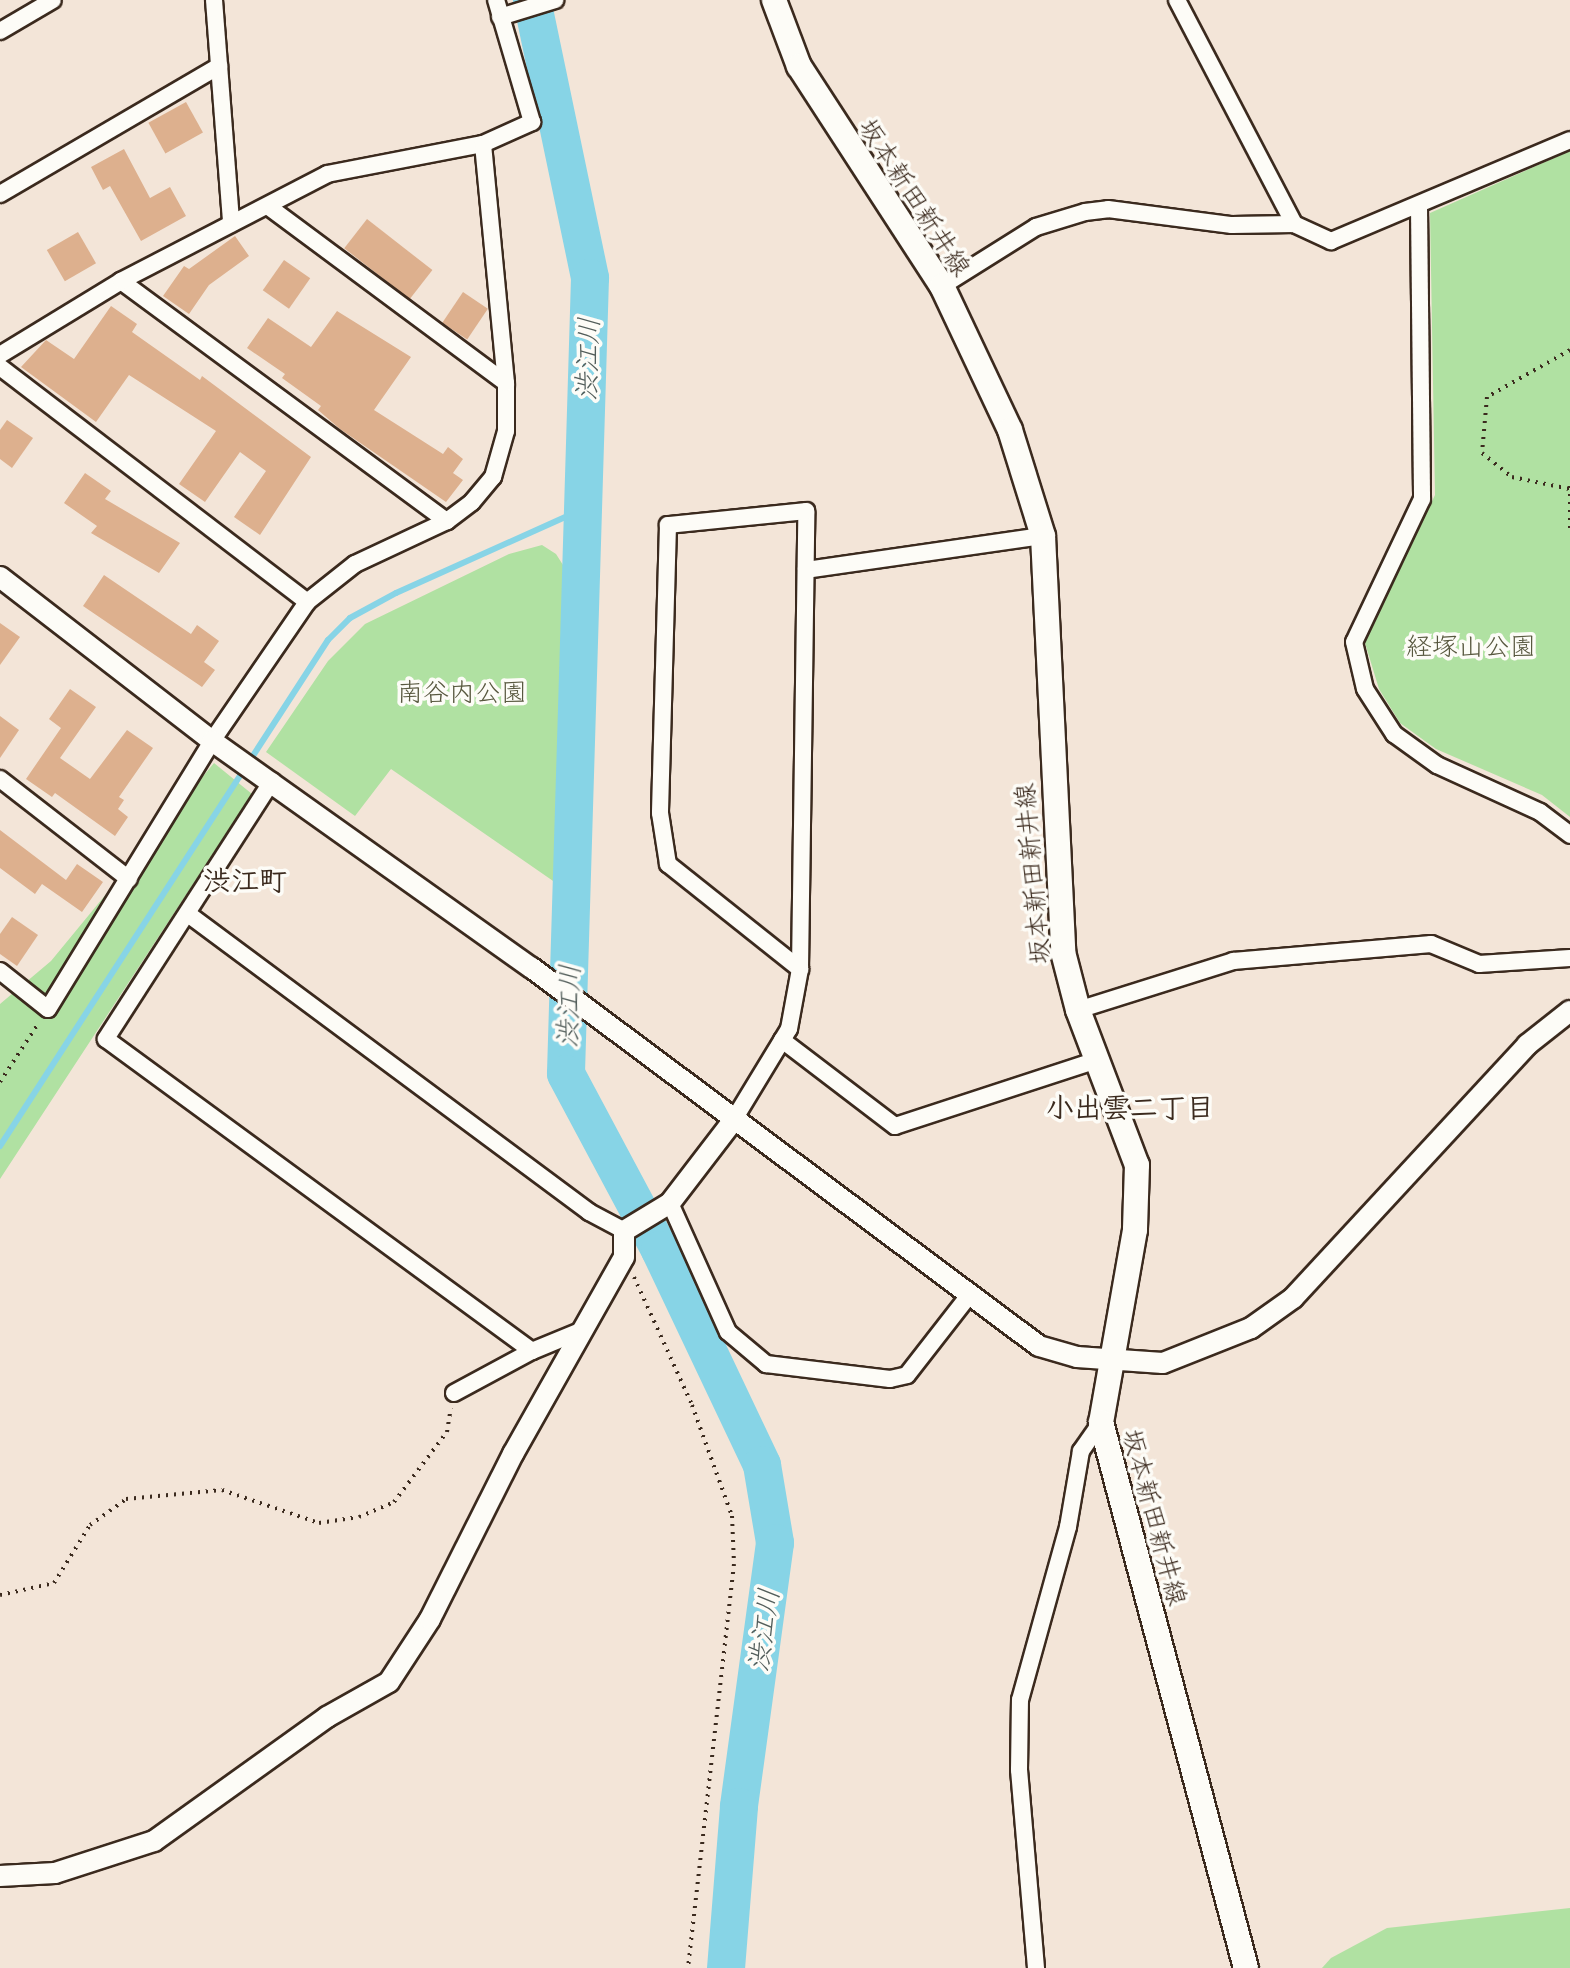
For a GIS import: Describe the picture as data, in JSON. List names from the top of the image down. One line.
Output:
{"streets":{"main road":["坂本新田新井線"]},"districts":["渋江町","小出雲二丁目"],"water":["渋江川"],"parks":["経塚山公園","南谷内公園"]}
